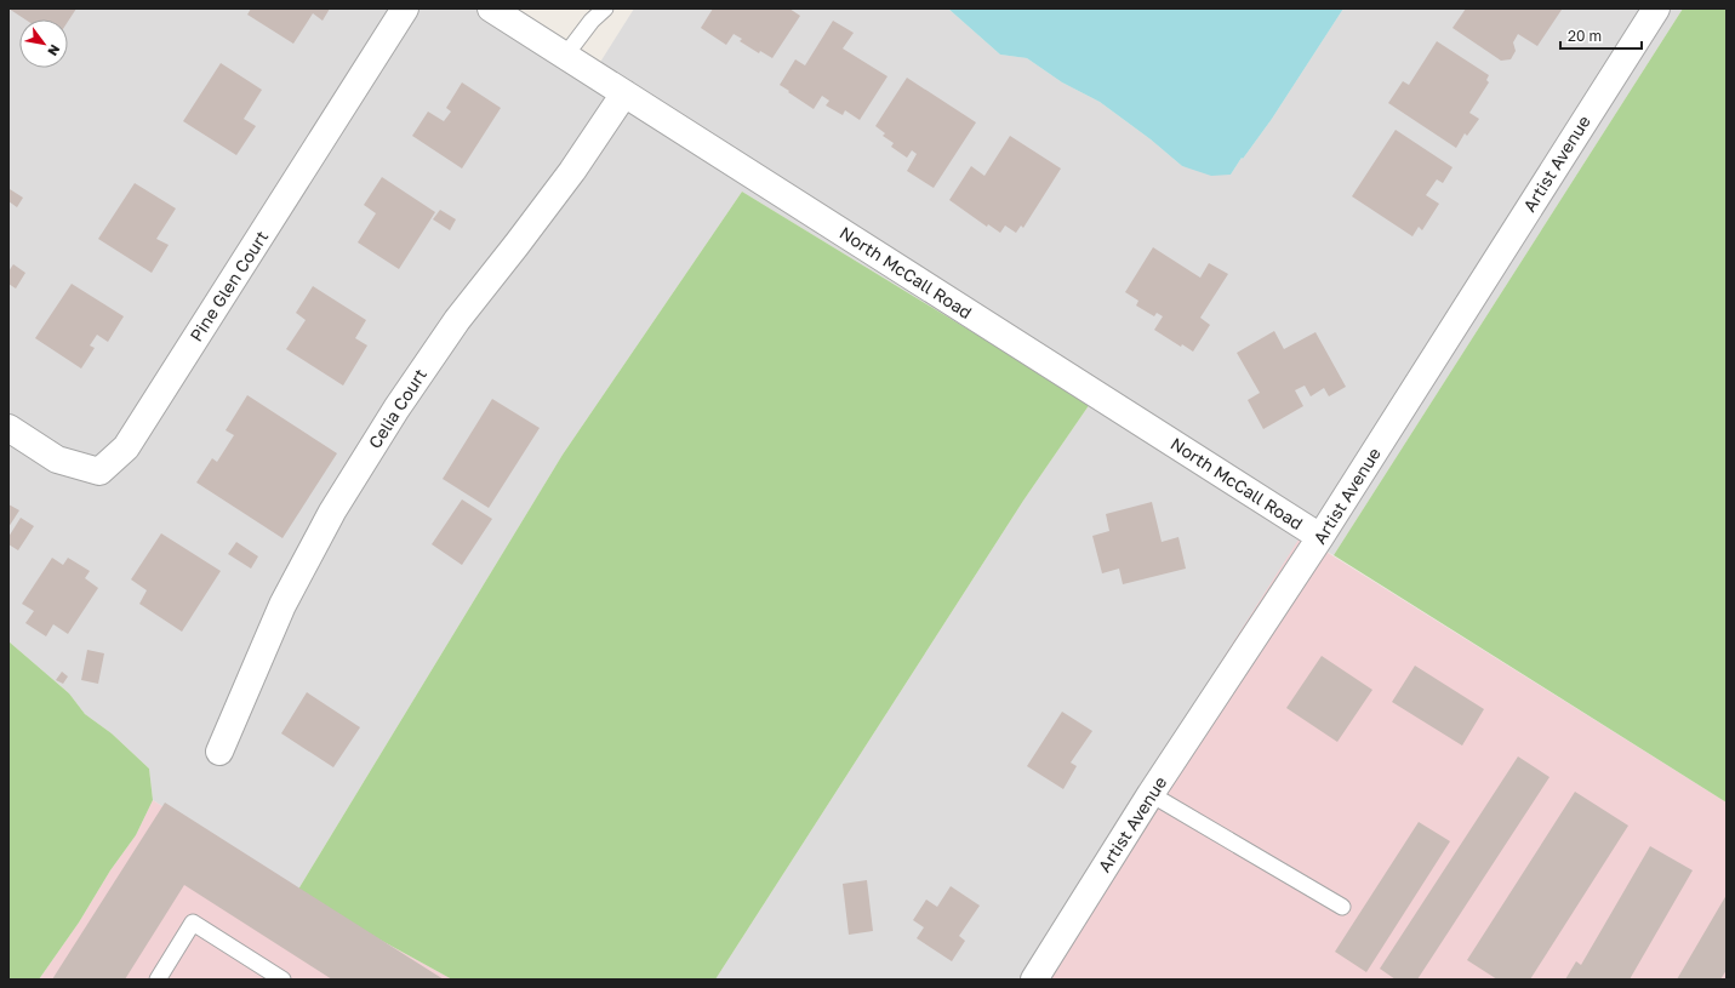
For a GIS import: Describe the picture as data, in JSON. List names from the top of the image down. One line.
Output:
{"streets":{"street":["Artist Avenue","North McCall Road","Pine Glen Court","Celia Court"]},"crossings":[["Artist Avenue","North McCall Road"],["North McCall Road","Celia Court"]],"scale_bar":"20 m","north":"bottom right"}
